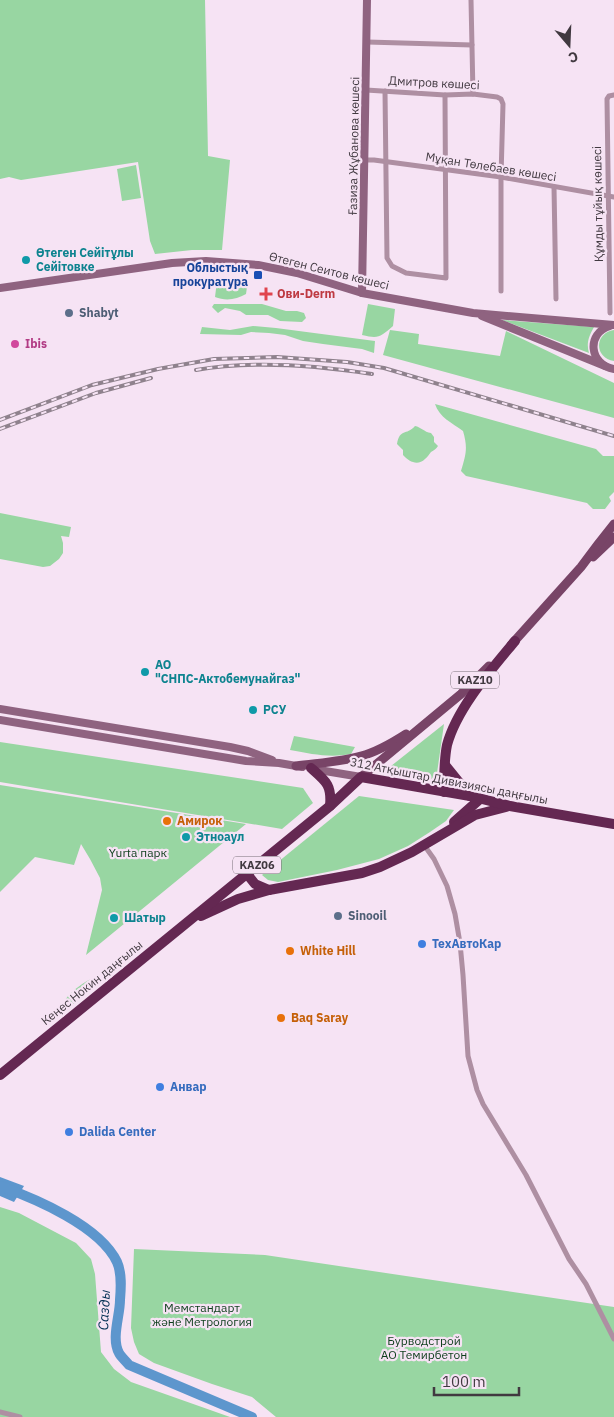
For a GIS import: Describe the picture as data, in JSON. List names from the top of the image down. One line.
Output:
{"streets":{"highway":["312 Атқыштар Дивизиясы даңғылы","KАZ06","Кеңес Нокин даңғылы"],"main road":["Ғазиза Жұбанова көшесі","Өтеген Сеитов көшесі","KAZ10"],"street":["Дмитров көшесі","Мұқан Төлебаев көшесі","Құмды тұйық көшесі"]},"crossings":[["Дмитров көшесі","Ғазиза Жұбанова көшесі"],["Дмитров көшесі","Мұқан Төлебаев көшесі"],["Ғазиза Жұбанова көшесі","Мұқан Төлебаев көшесі"],["Ғазиза Жұбанова көшесі","Өтеген Сеитов көшесі"],["Мұқан Төлебаев көшесі","Құмды тұйық көшесі"],["KAZ10","312 Атқыштар Дивизиясы даңғылы"],["KAZ10","Кеңес Нокин даңғылы"],["312 Атқыштар Дивизиясы даңғылы","Кеңес Нокин даңғылы"]],"water":["Сазды"],"parks":["Yurta парк","Мемстандарт және Метрология","Бурводстрой АО Темирбетон"],"places":{"other":["Өтеген Сейітұлы Сейітовке","Shabyt","Ibis","АО \"СНПС-Актобемунайгаз\"","РСУ","Амирок","Этноаул","Sinooil","Шатыр","ТехАвтоКар","White Hill","Baq Saray","Анвар","Dalida Center"],"transit":["Облыстық прокуратура"],"health":["Ови-Derm"]},"scale_bar":"100 m","north":"bottom"}
